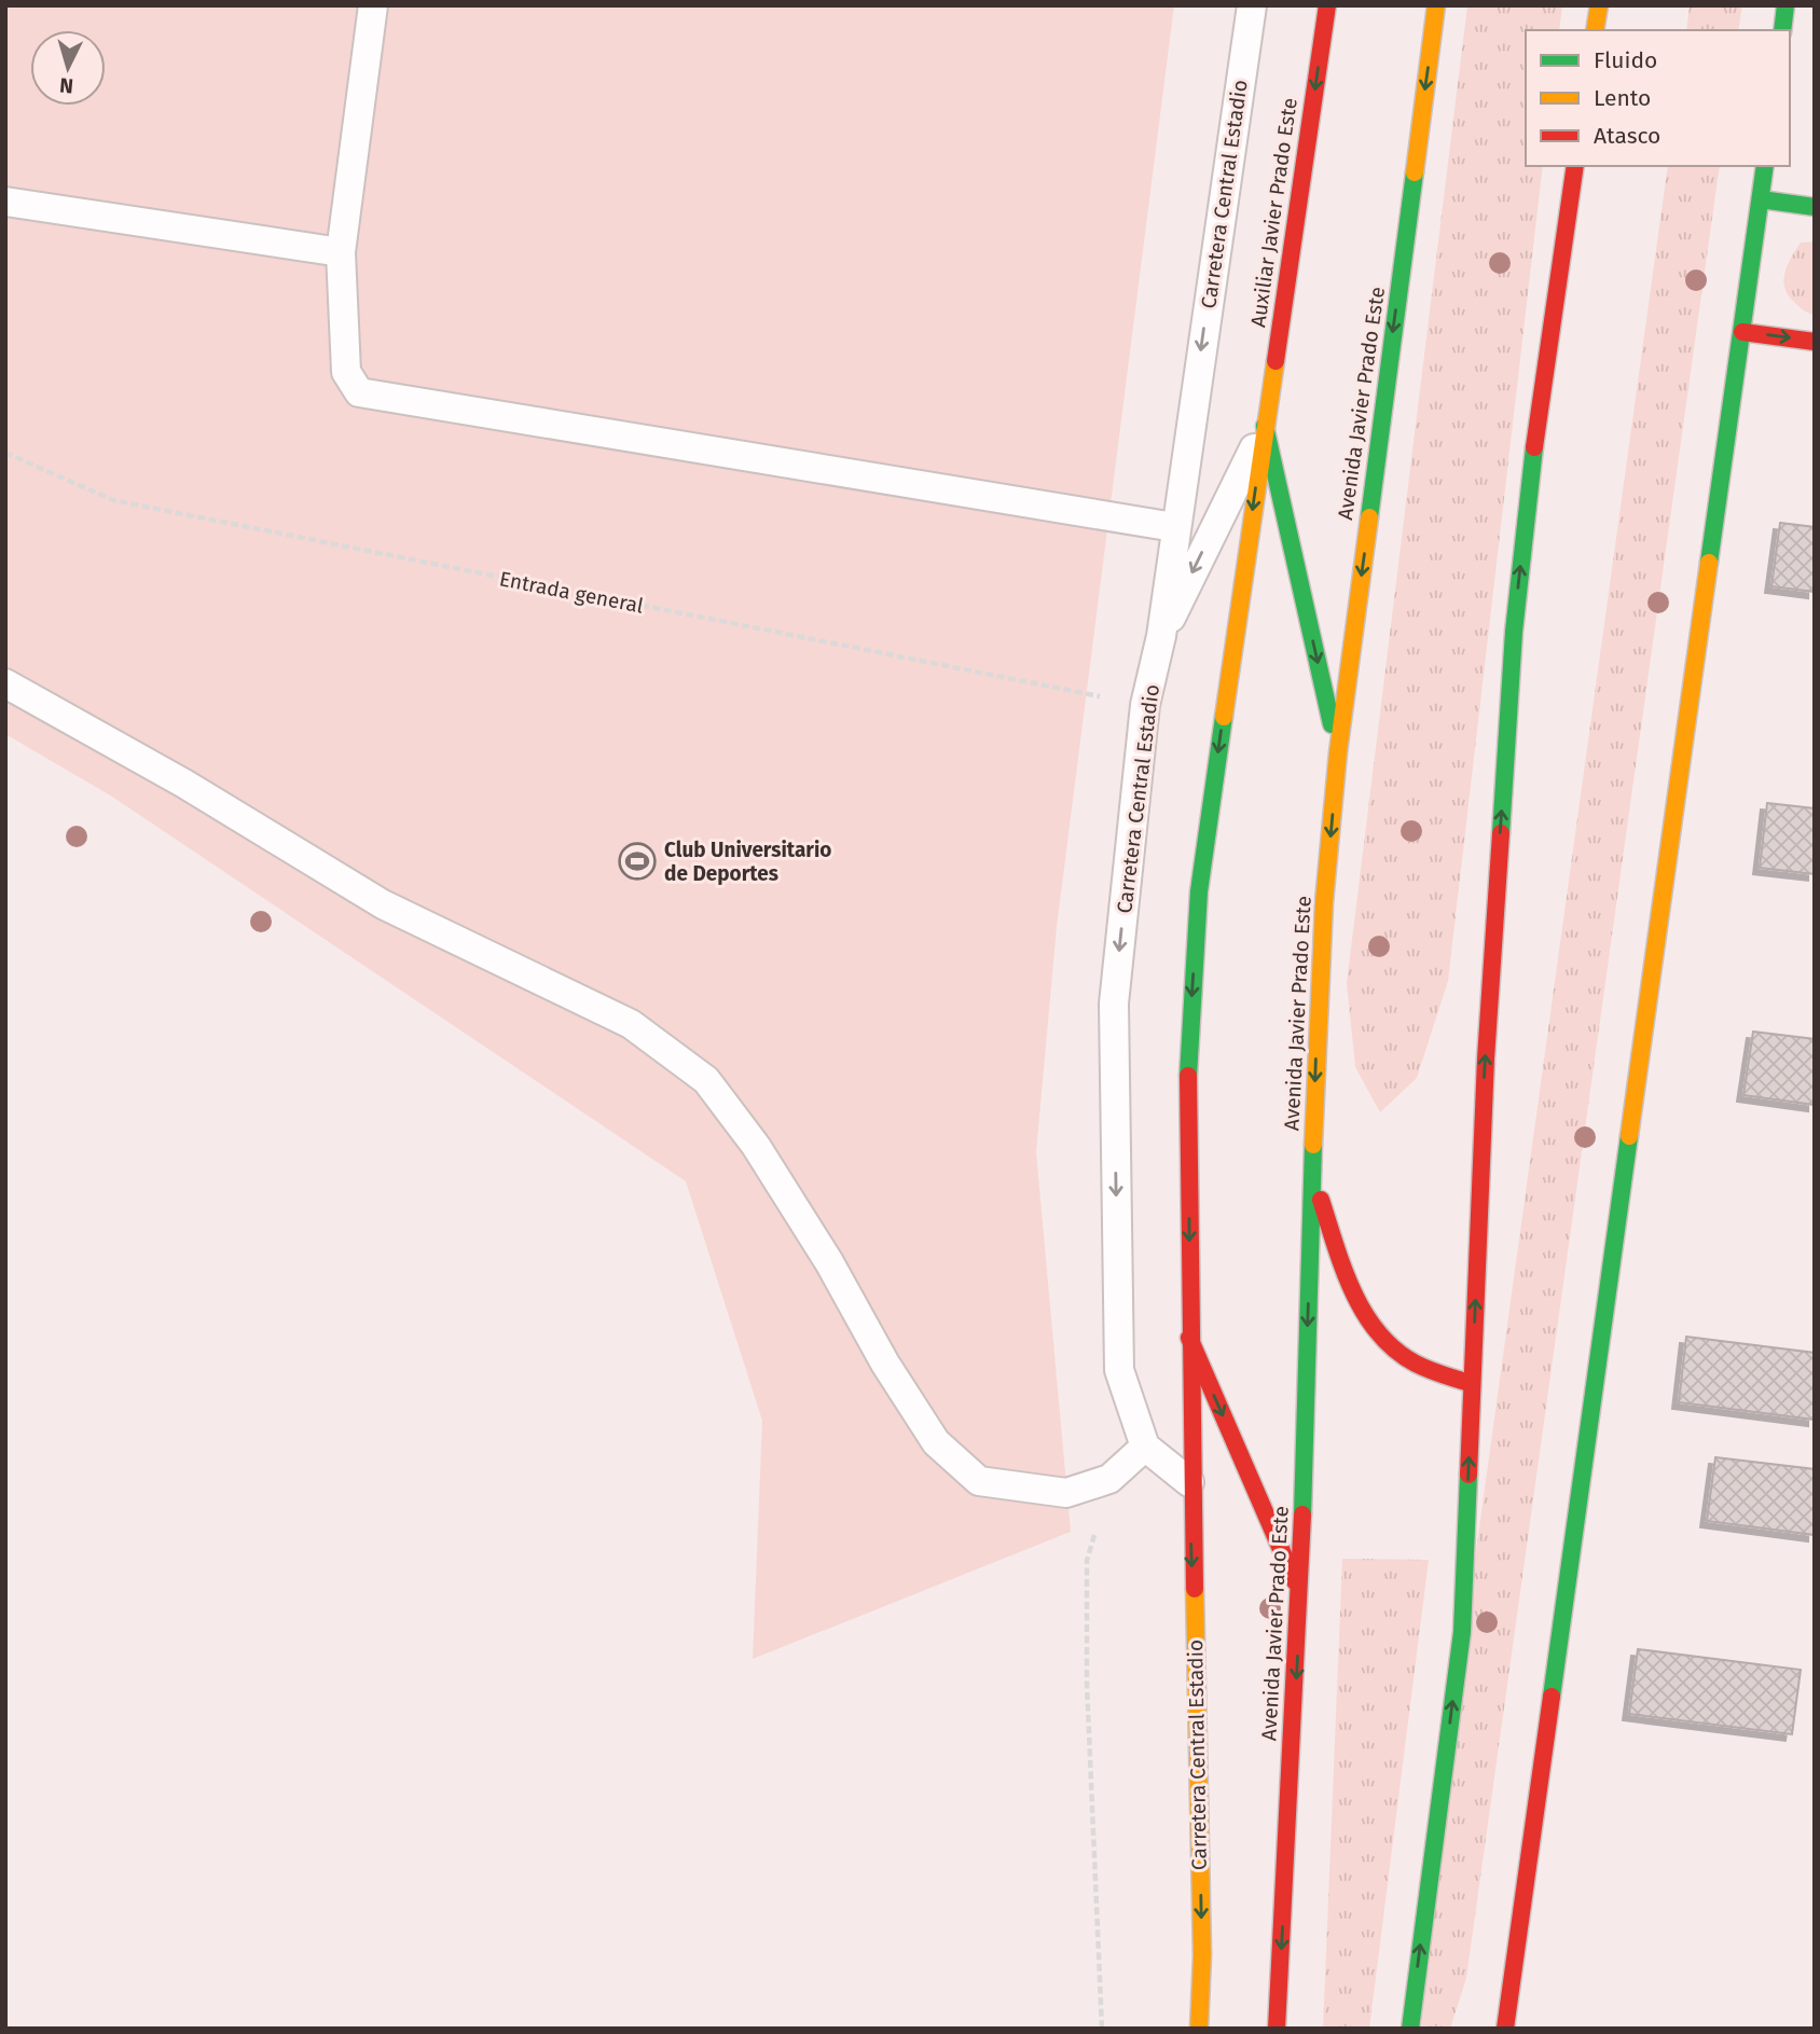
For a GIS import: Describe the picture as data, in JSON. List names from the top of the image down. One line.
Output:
{"streets":{"main road":["Carretera Central Estadio","Auxiliar Javier Prado Este","Avenida Javier Prado Este"],"path":["Entrada general"]},"crossings":[["Carretera Central Estadio","Auxiliar Javier Prado Este"],["Carretera Central Estadio","Entrada general"]],"one_way":["Carretera Central Estadio","Auxiliar Javier Prado Este","Avenida Javier Prado Este"],"places":{"sports":["Club Universitario de Deportes"]},"legend":["Fluido","Lento","Atasco"],"north":"bottom"}
